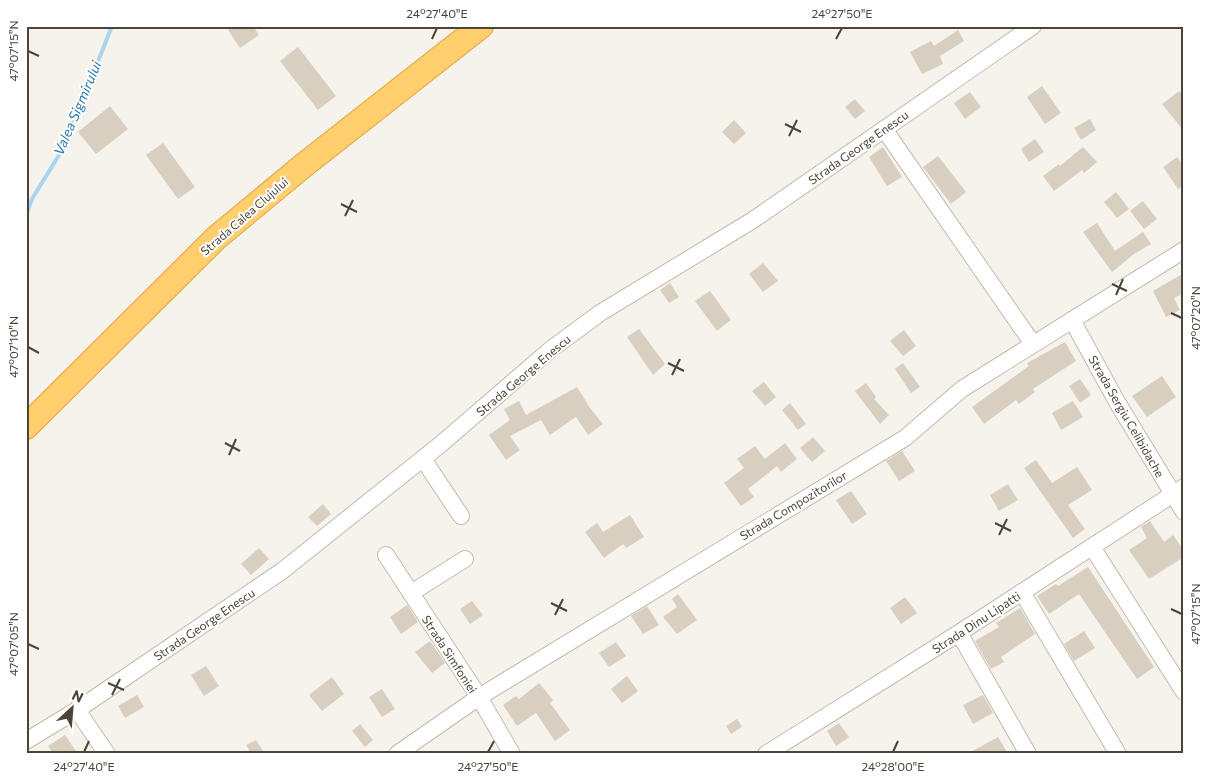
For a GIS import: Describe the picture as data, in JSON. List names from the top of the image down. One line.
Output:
{"streets":{"highway":["Strada Calea Clujului"],"street":["Strada George Enescu","Strada Sergiu Celibidache","Strada Compozitorilor","Strada Dinu Lipatti","Strada Simfoniei"]},"crossings":[["Strada Sergiu Celibidache","Strada Compozitorilor"],["Strada Sergiu Celibidache","Strada Dinu Lipatti"],["Strada Compozitorilor","Strada Simfoniei"]],"water":["Valea Sigmirului"],"north":"top right","coordinates":["24°27'40\"E","24°27'50\"E","47°07'15\"N","47°07'20\"N","47°07'10\"N","47°07'05\"N","24°28'00\"E"]}
